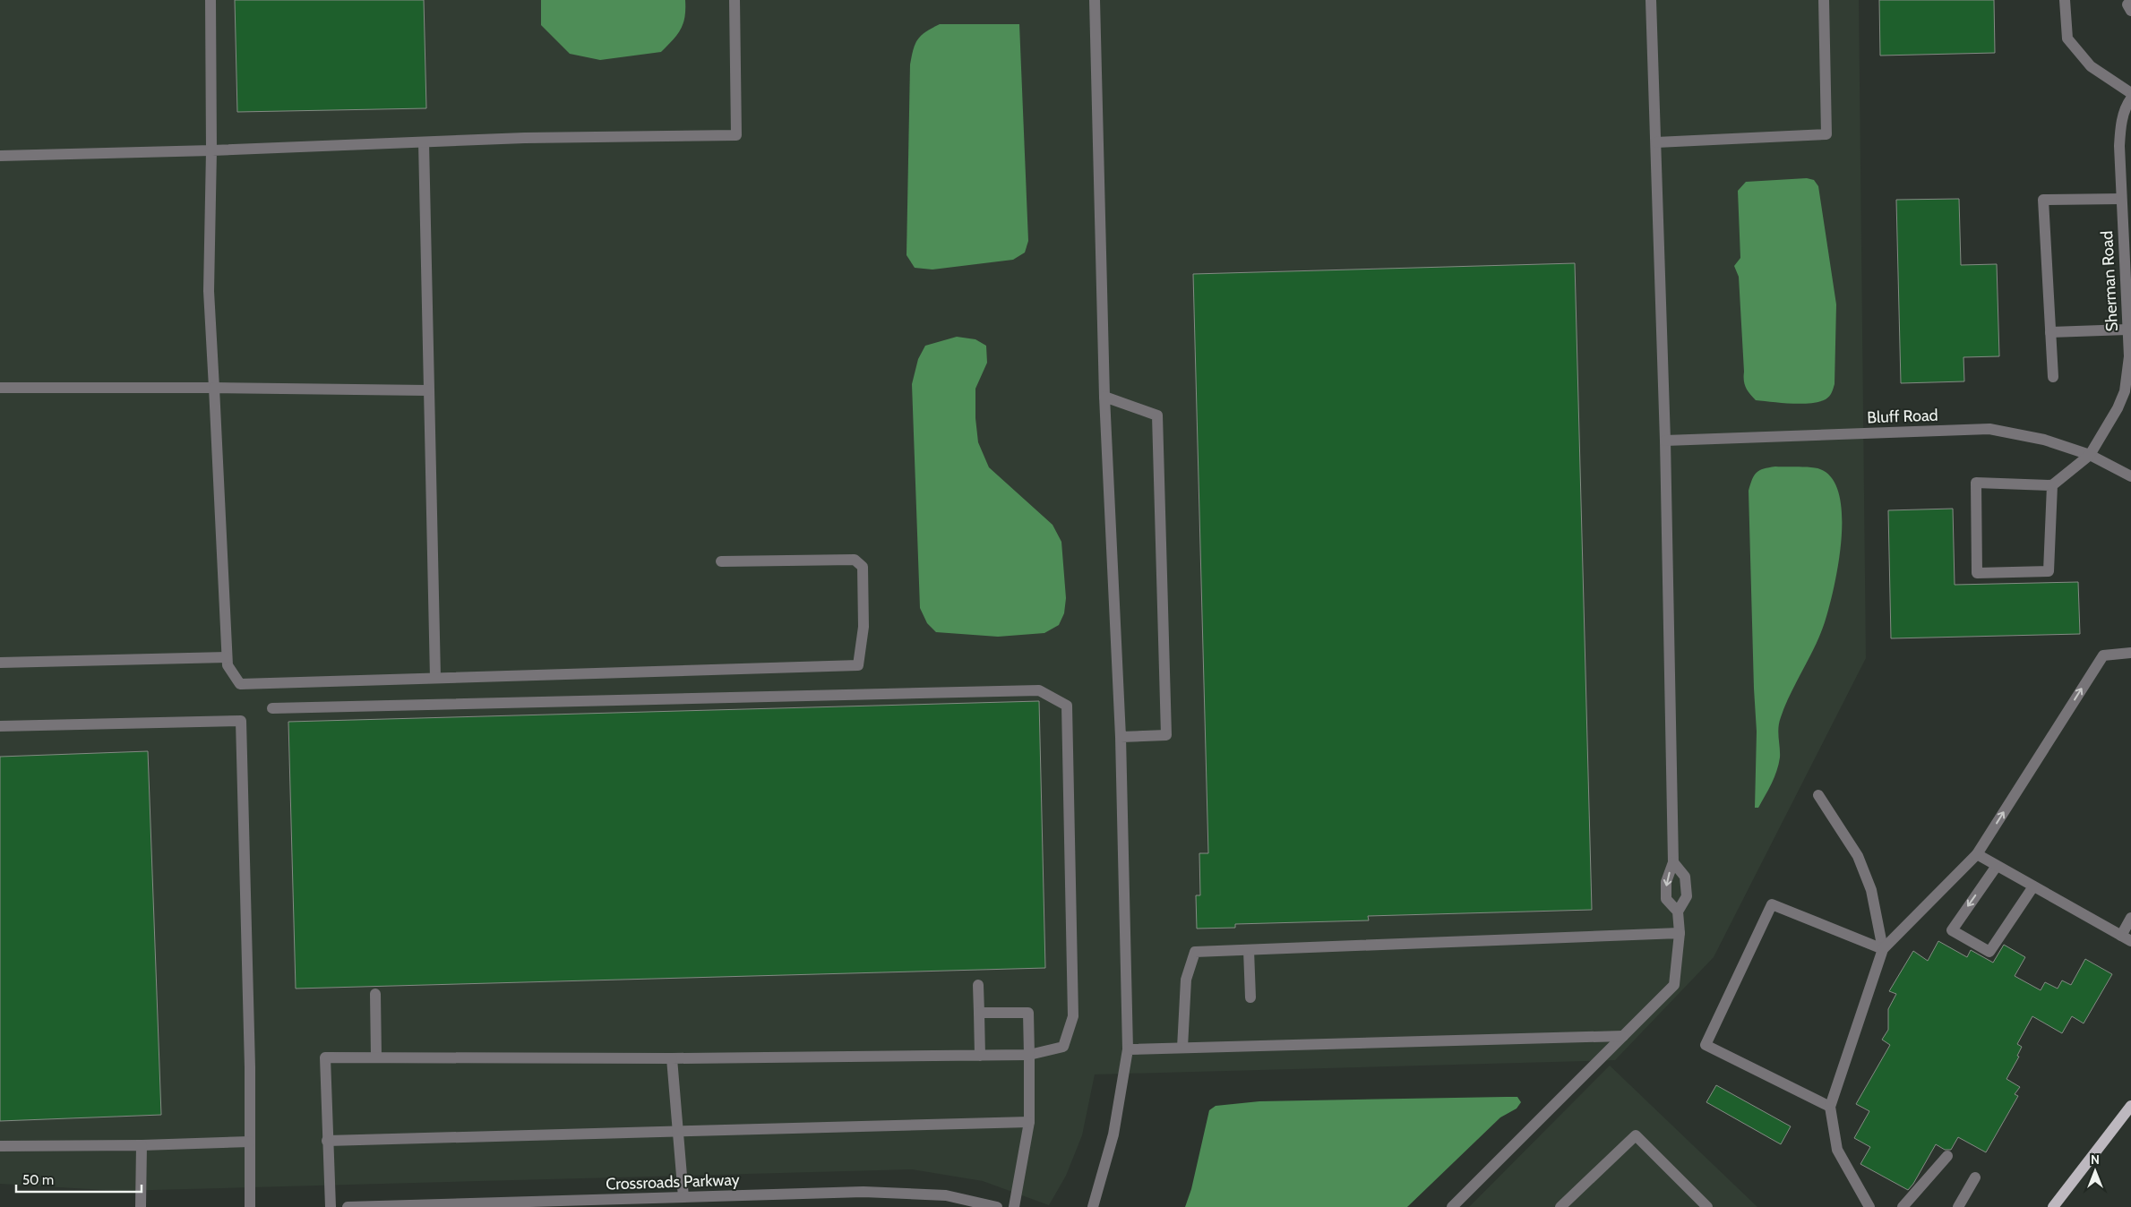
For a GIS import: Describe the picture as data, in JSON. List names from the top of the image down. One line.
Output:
{"streets":{"street":["Sherman Road","Bluff Road","Crossroads Parkway"]},"crossings":[["Sherman Road","Bluff Road"]],"scale_bar":"50 m","north":"top"}
